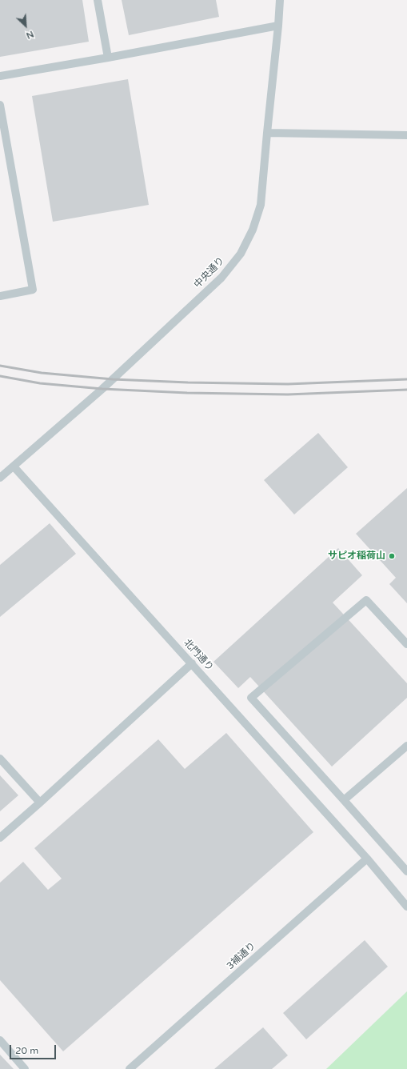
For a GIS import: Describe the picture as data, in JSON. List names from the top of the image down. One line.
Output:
{"streets":{"lane":["中央通り","北門通り","3補通り"]},"crossings":[["中央通り","北門通り"],["北門通り","3補通り"]],"places":["サピオ稲荷山"],"scale_bar":"20 m","north":"bottom right"}
